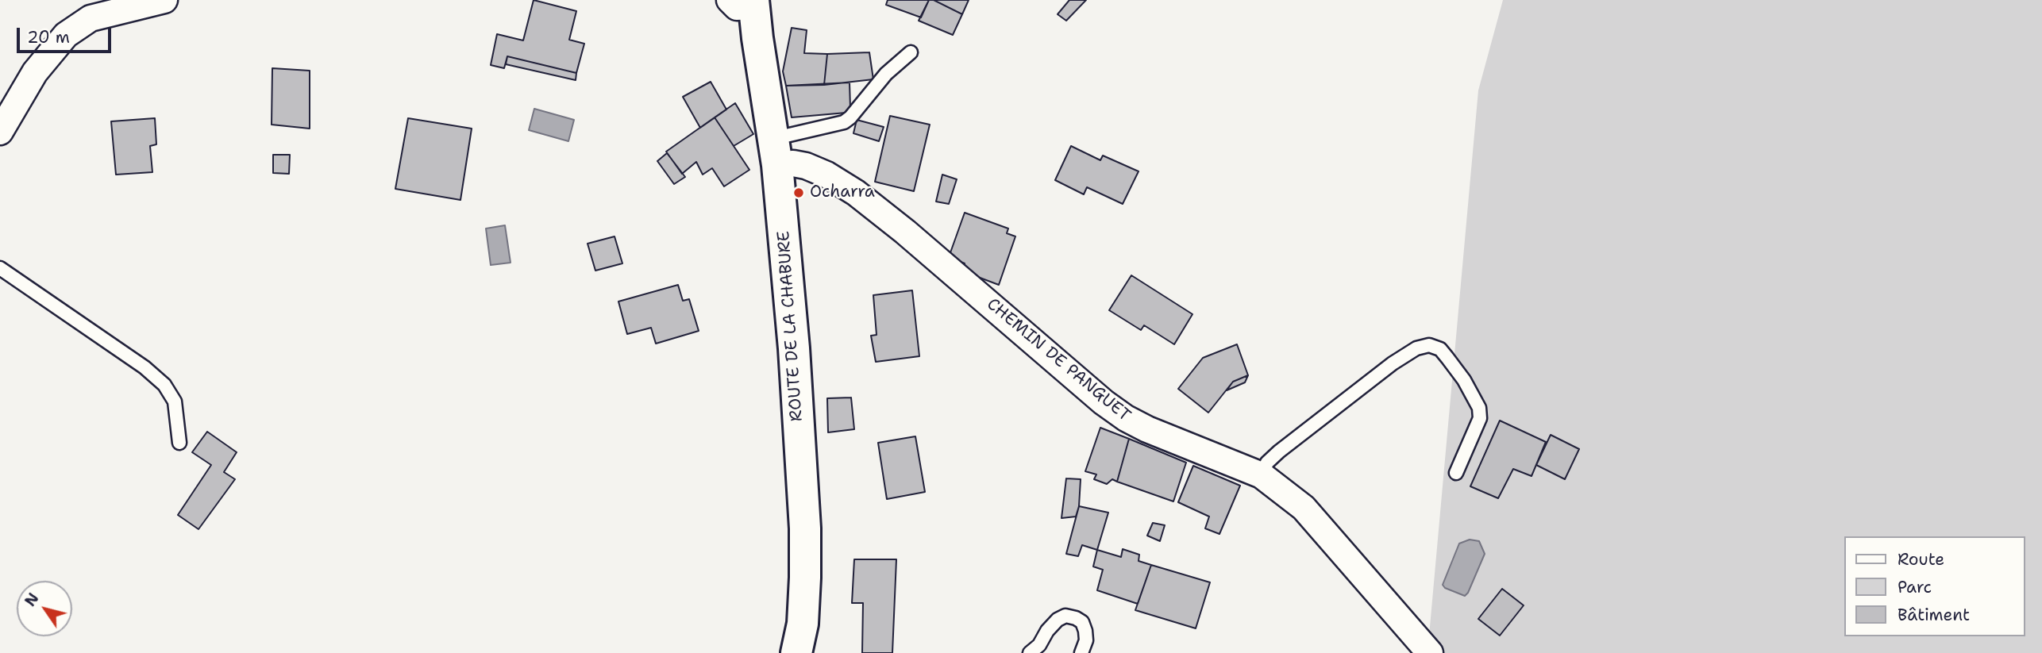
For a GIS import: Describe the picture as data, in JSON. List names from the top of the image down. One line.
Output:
{"streets":{"main road":["ROUTE DE LA CHABURE"],"street":["CHEMIN DE PANGUET"]},"crossings":[["ROUTE DE LA CHABURE","CHEMIN DE PANGUET"]],"places":["Ocharra"],"legend":["Route","Parc","Bâtiment"],"scale_bar":"20 m","north":"top left"}
